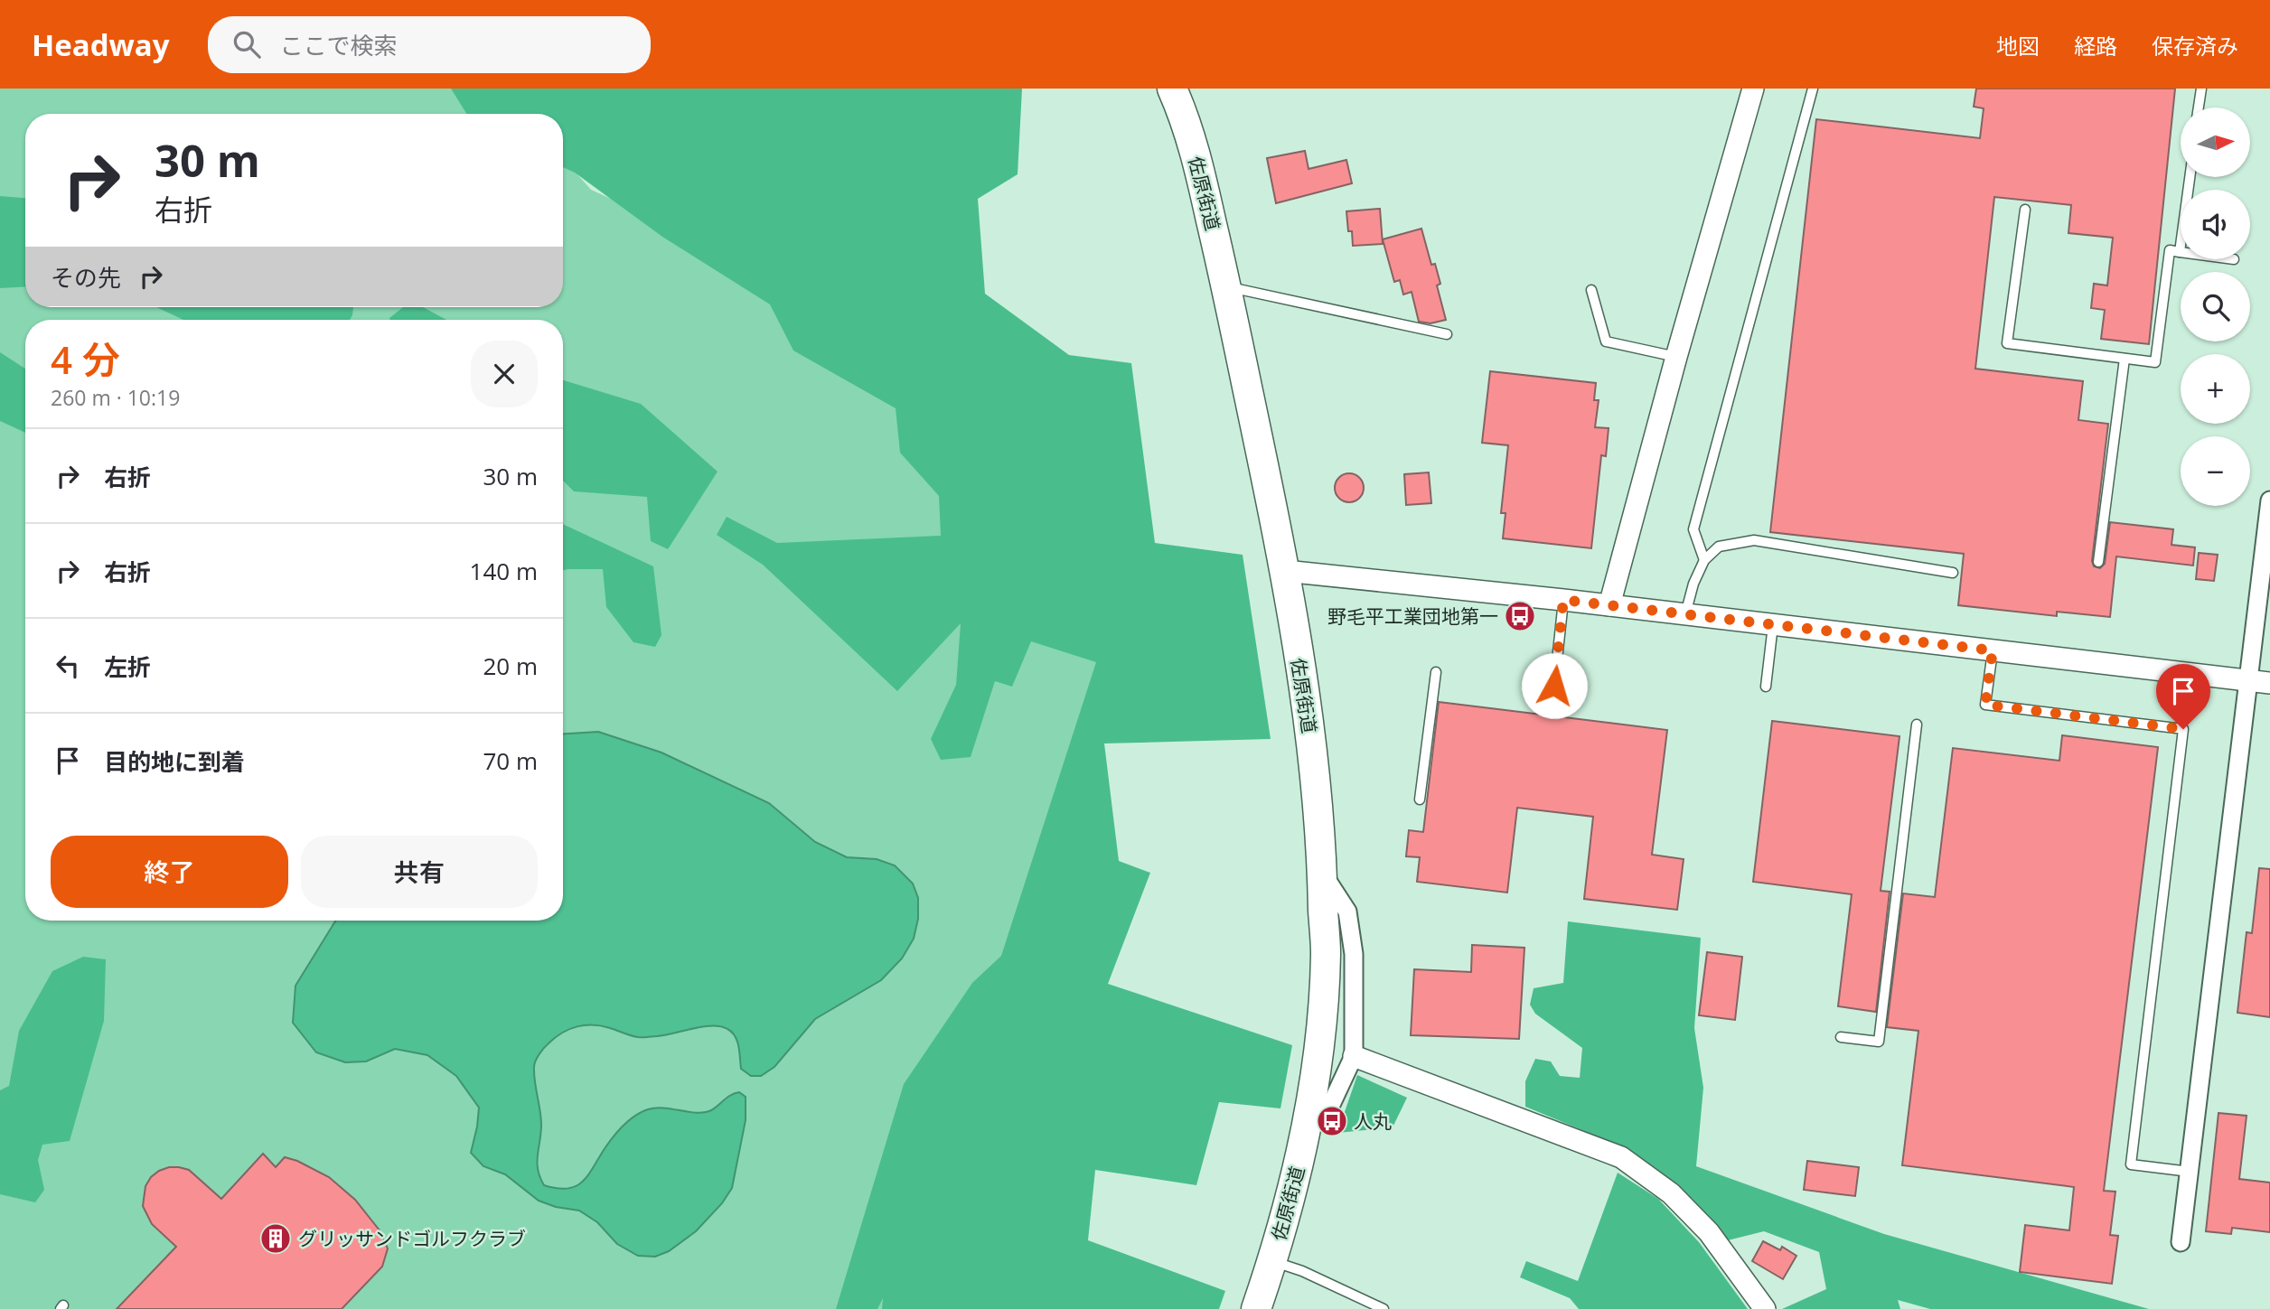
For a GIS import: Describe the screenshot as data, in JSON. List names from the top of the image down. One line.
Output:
{"streets":{"highway":["佐原街道"]},"places":{"bus stop":["野毛平工業団地第一","人丸"],"building":["グリッサンドゴルフクラブ"]},"north":"right","page":{"header":"Headway","search":"ここで検索","nav":["地図","経路","保存済み"],"map_buttons":["+","−"],"turn":["30 m","右折"],"then":"その先","heading":["4 分","260 m · 10:19"],"list":[{"name":"右折","value":"30 m"},{"name":"右折","value":"140 m"},{"name":"左折","value":"20 m"},{"name":"目的地に到着","value":"70 m"}],"buttons":["終了","共有"]}}
